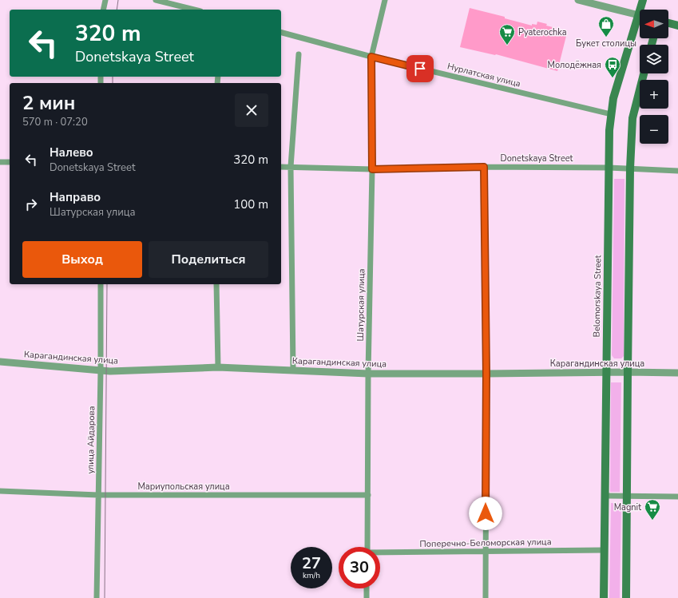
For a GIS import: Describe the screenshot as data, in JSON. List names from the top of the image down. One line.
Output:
{"streets":{"main road":["Belomorskaya Street"],"street":["Нурлатская улица","Donetskaya Street","Шатурская улица","Карагандинская улица","улица Айдарова","Мариупольская улица","Поперечно-Беломорская улица"]},"crossings":[["Нурлатская улица","Belomorskaya Street"],["Нурлатская улица","Шатурская улица"],["Donetskaya Street","Belomorskaya Street"],["Donetskaya Street","Шатурская улица"],["Belomorskaya Street","Карагандинская улица"],["Belomorskaya Street","Поперечно-Беломорская улица"],["Шатурская улица","Карагандинская улица"],["Шатурская улица","Мариупольская улица"],["Карагандинская улица","улица Айдарова"],["улица Айдарова","Мариупольская улица"]],"places":{"shop":["Букет столицы"],"supermarket":["Pyaterochka","Magnit"],"bus stop":["Молодёжная"]},"north":"left","page":{"map_buttons":["+","−"],"turn":["320 m","Donetskaya Street"],"heading":["2 мин","570 m · 07:20"],"list":[{"name":"Налево","note":"Donetskaya Street","value":"320 m"},{"name":"Направо","note":"Шатурская улица","value":"100 m"}],"buttons":["Выход","Поделиться"],"speed":"27 km/h","limit":"30"}}
